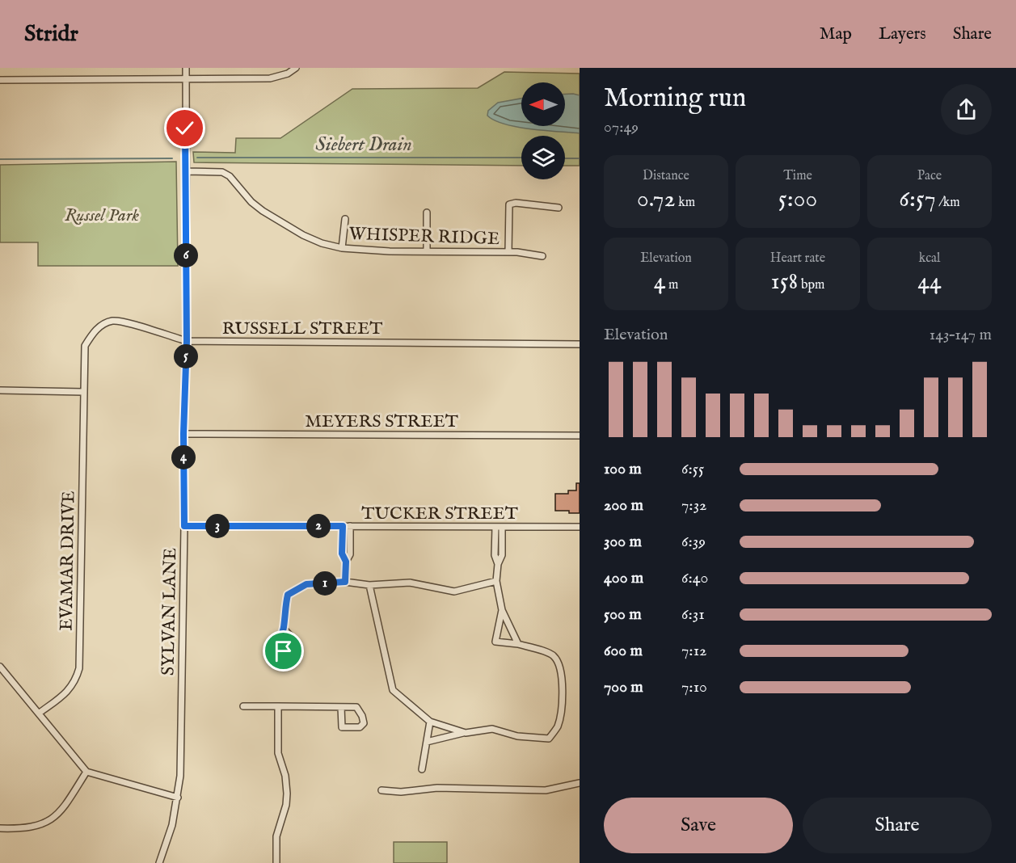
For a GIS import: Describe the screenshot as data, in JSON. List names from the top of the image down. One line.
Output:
{"streets":{"street":["WHISPER RIDGE","RUSSELL STREET","MEYERS STREET","TUCKER STREET","EVAMAR DRIVE","SYLVAN LANE"]},"crossings":[["WHISPER RIDGE","SYLVAN LANE"],["RUSSELL STREET","EVAMAR DRIVE"],["RUSSELL STREET","SYLVAN LANE"],["MEYERS STREET","SYLVAN LANE"],["TUCKER STREET","SYLVAN LANE"]],"water":["Siebert Drain"],"parks":["Russel Park"],"north":"left","page":{"header":"Stridr","nav":["Map","Layers","Share"],"heading":["Morning run","07:49"],"stats":[["Distance","0.72 km"],["Time","5:00"],["Pace","6:57 /km"],["Elevation","4 m"],["Heart rate","158 bpm"],["kcal","44"]],"pins":["6","5","4","2","3","1"],"chart":["Elevation","143–147 m"],"list":[{"name":"100 m","note":"6:55"},{"name":"200 m","note":"7:32"},{"name":"300 m","note":"6:39"},{"name":"400 m","note":"6:40"},{"name":"500 m","note":"6:31"},{"name":"600 m","note":"7:12"},{"name":"700 m","note":"7:10"}],"buttons":["Save","Share"]}}
